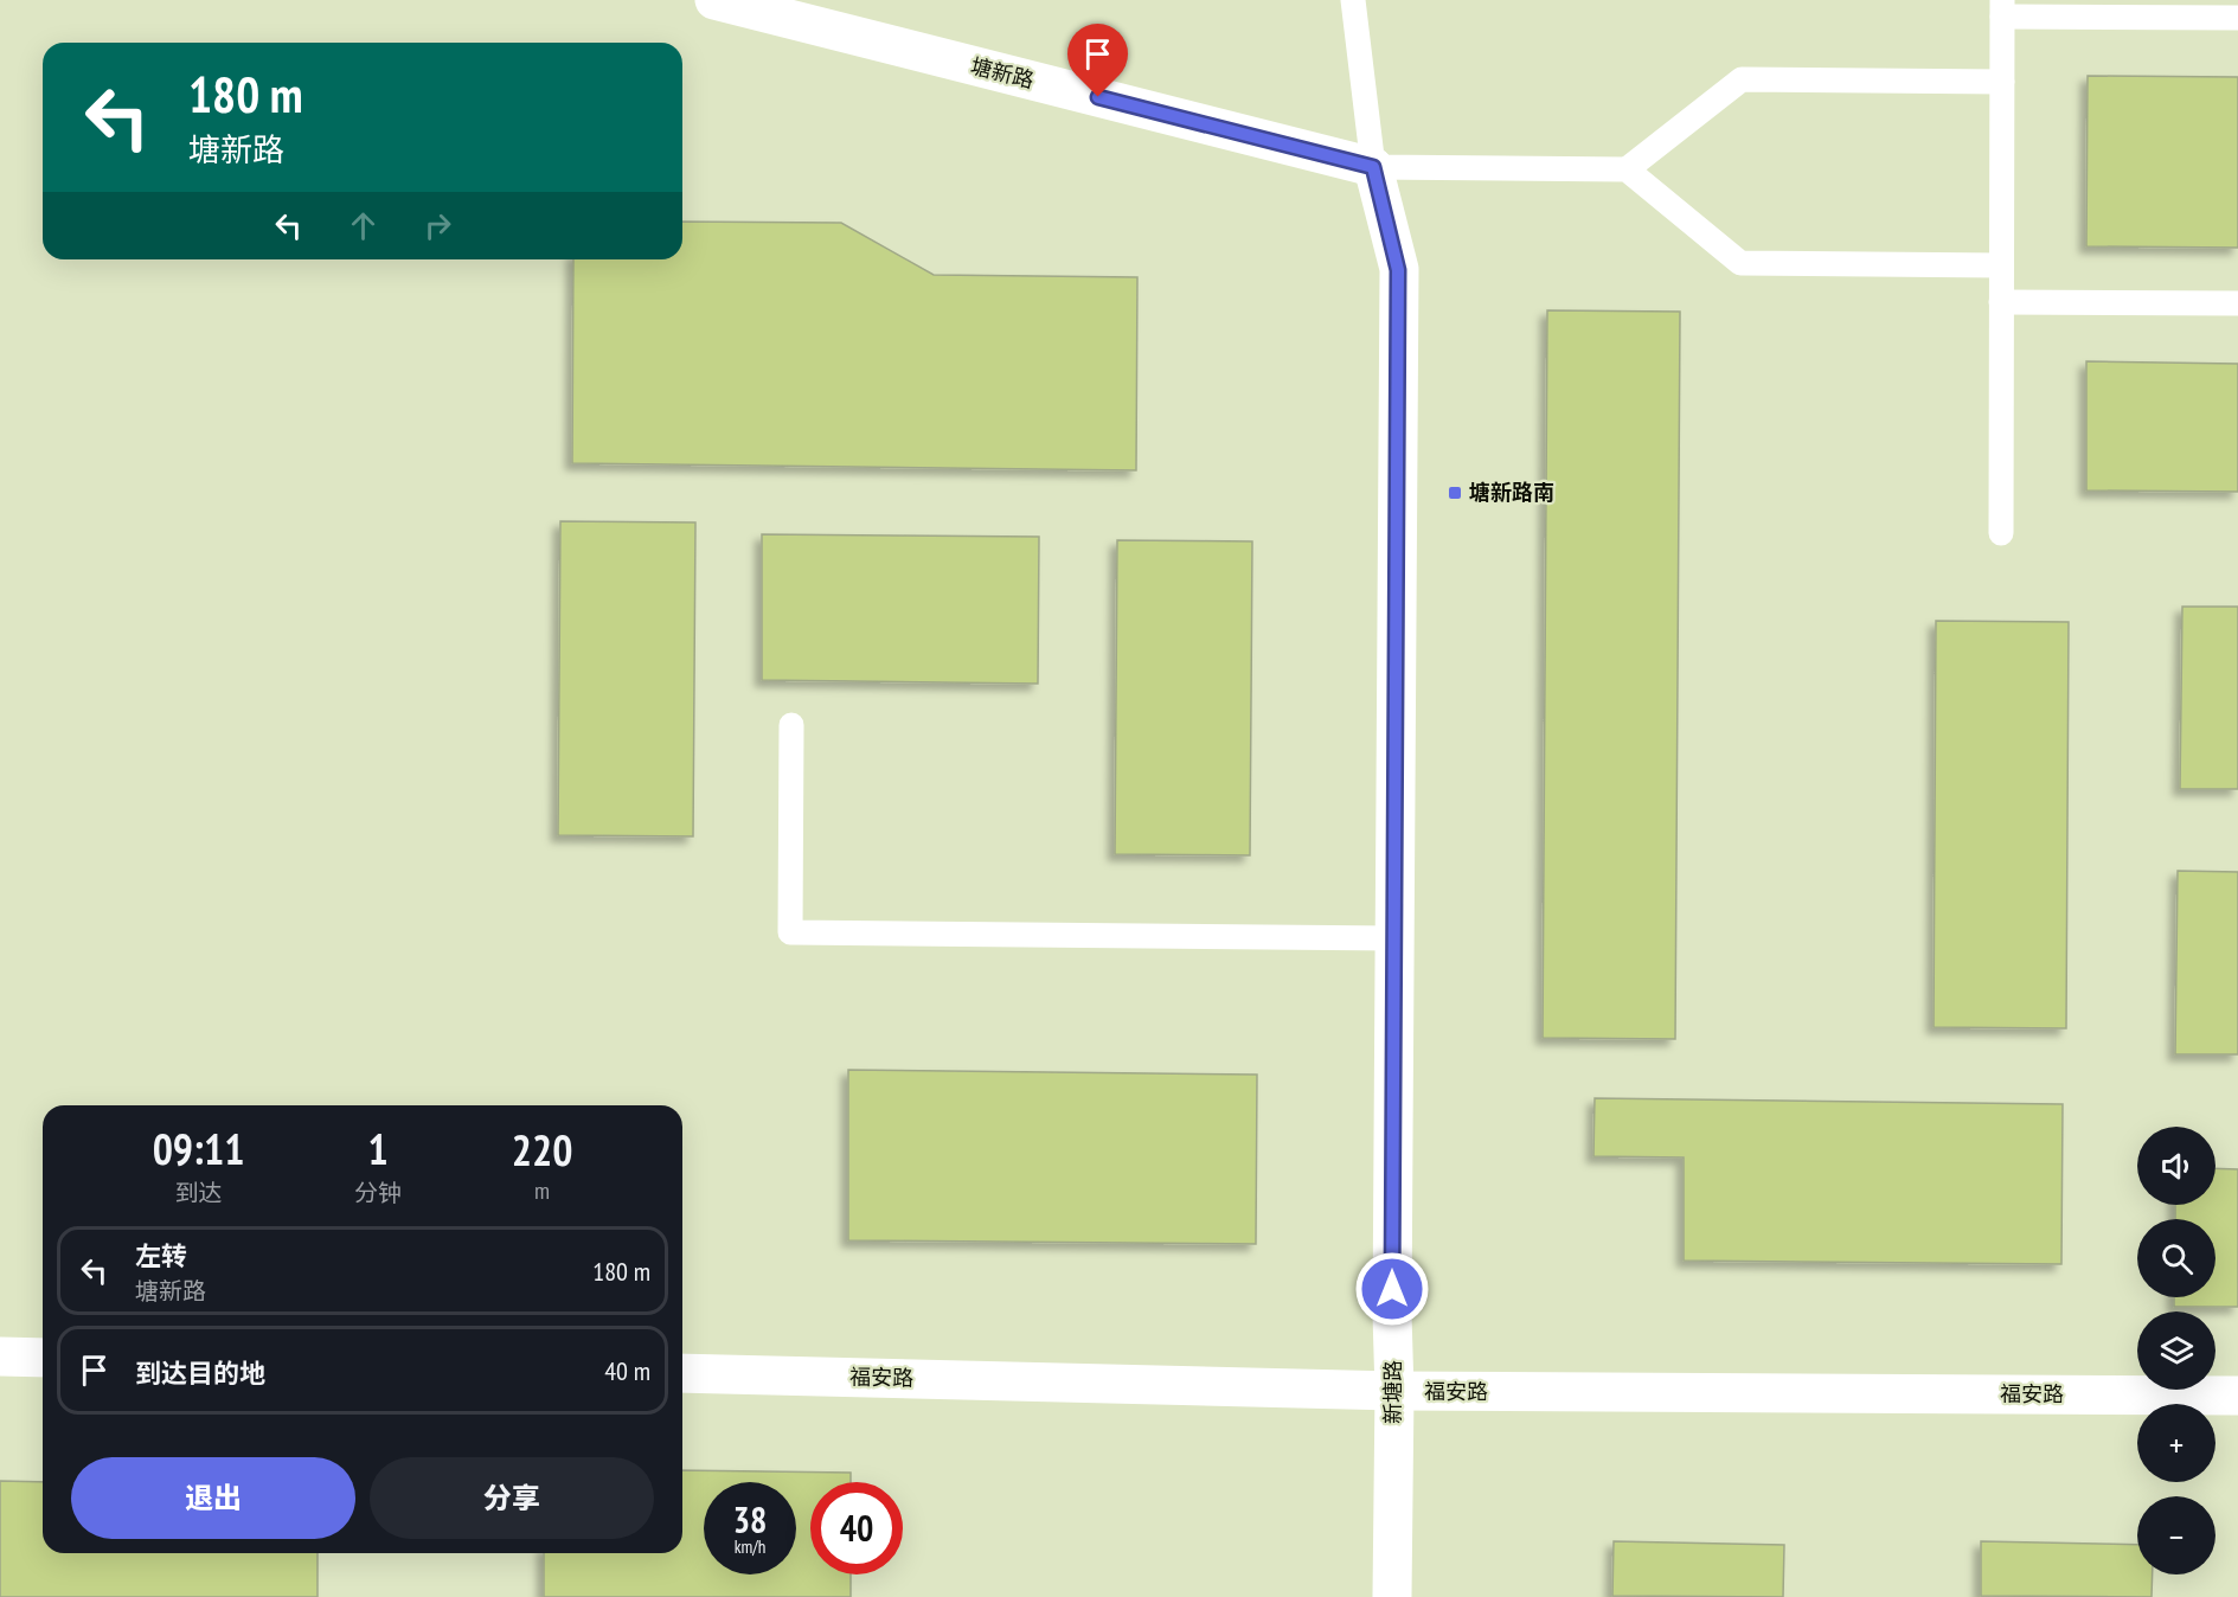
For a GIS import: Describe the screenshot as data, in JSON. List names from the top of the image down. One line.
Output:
{"streets":{"street":["塘新路","福安路","新塘路"]},"crossings":[["塘新路","新塘路"],["福安路","新塘路"]],"places":{"transit":["塘新路南"]},"page":{"turn":["180 m","塘新路"],"eta":["09:11","到达","1","分钟","220","m"],"map_buttons":["+","−"],"list":[{"name":"左转","note":"塘新路","value":"180 m"},{"name":"到达目的地","value":"40 m"}],"buttons":["退出","分享"],"speed":"38 km/h","limit":"40"}}
